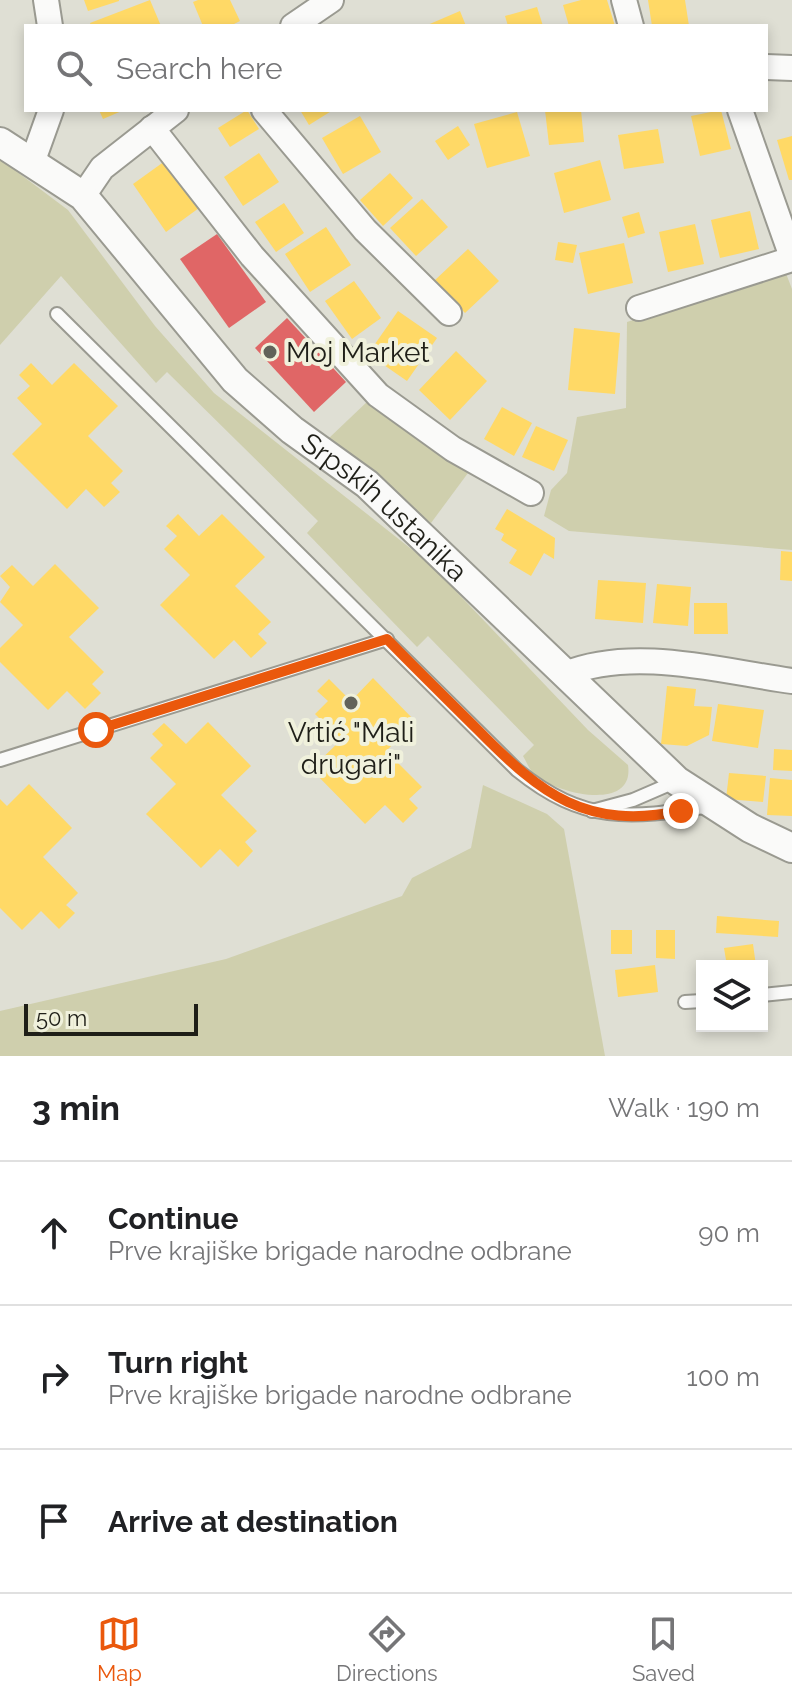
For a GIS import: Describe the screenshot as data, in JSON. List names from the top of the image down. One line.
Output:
{"streets":{"street":["Srpskih ustanika"]},"places":["Moj Market","Vrtić \"Mali drugari\""],"scale_bar":"50 m","page":{"search":"Search here","scale":"50 m","heading":["3 min","Walk · 190 m"],"list":[["Continue","Prve krajiške brigade narodne odbrane","90 m"],["Turn right","Prve krajiške brigade narodne odbrane","100 m"],"Arrive at destination"],"nav":["Map","Directions","Saved"]}}
